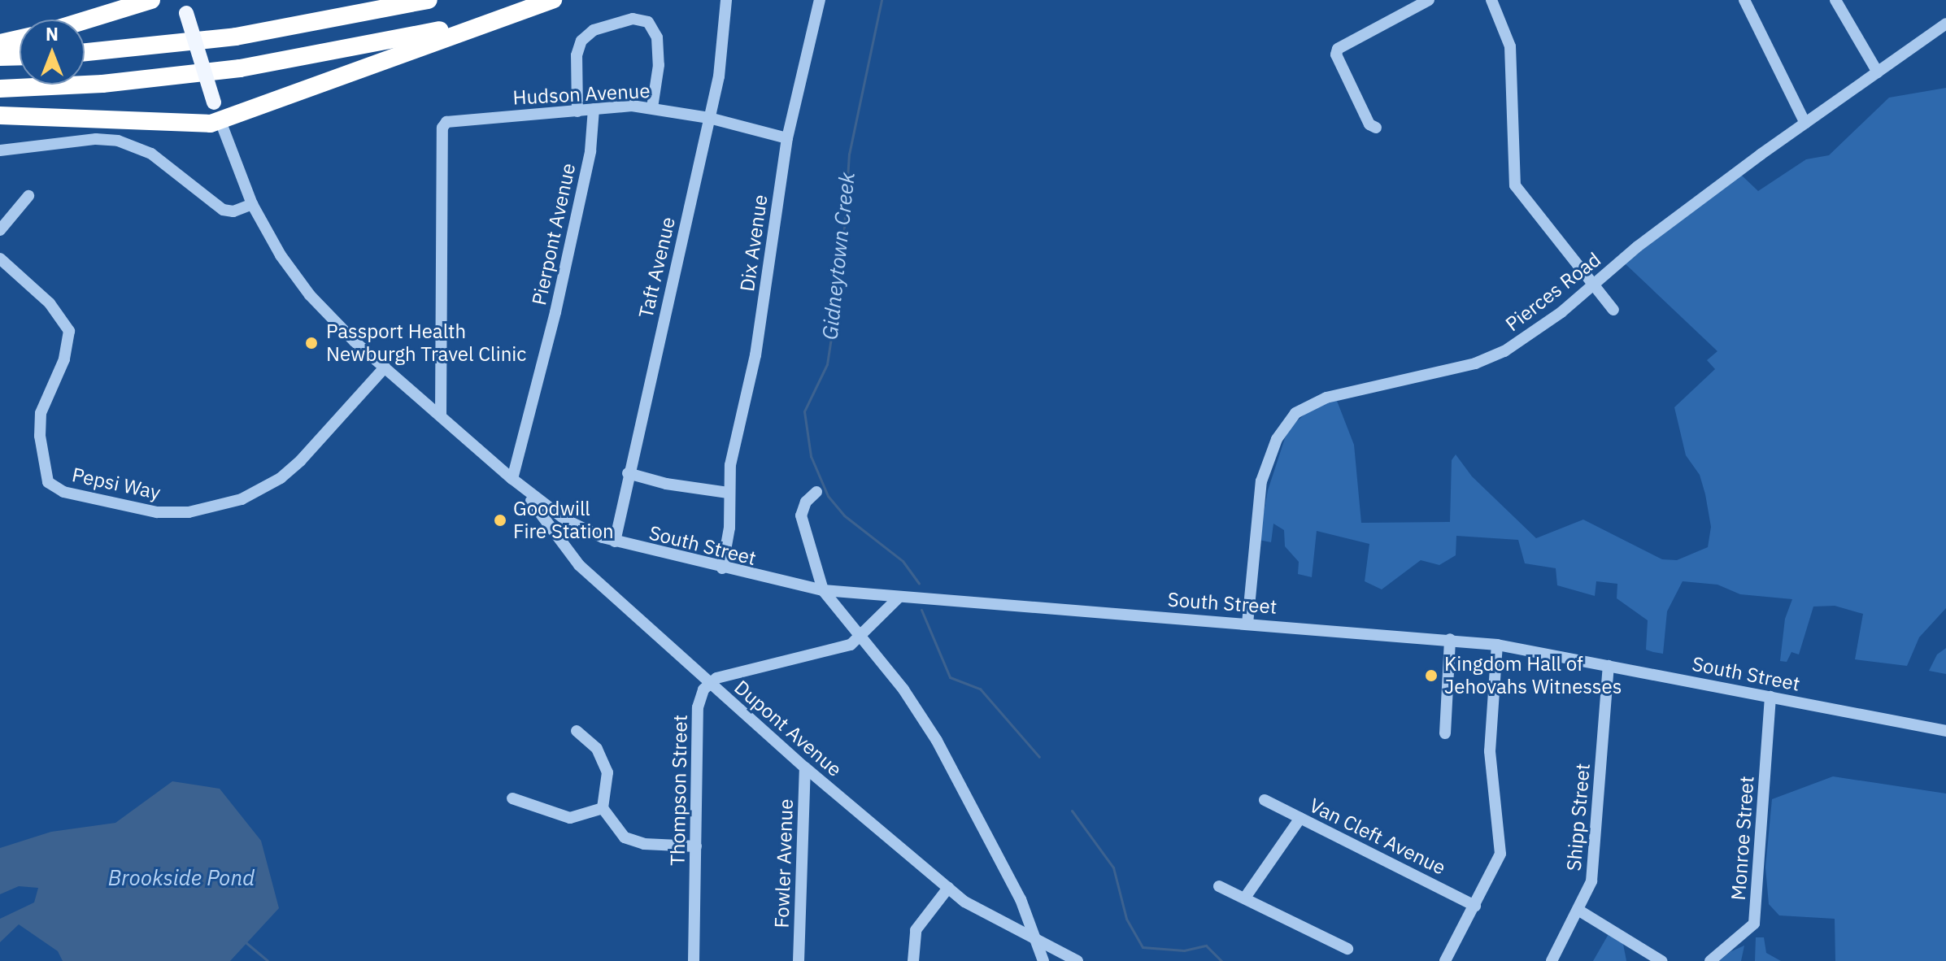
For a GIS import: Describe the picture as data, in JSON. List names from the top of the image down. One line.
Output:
{"streets":{"street":["Hudson Avenue","Pierpont Avenue","Dix Avenue","Taft Avenue","Pierces Road","Pepsi Way","South Street","Dupont Avenue","Thompson Street","Shipp Street","Van Cleft Avenue","Monroe Street","Fowler Avenue"]},"crossings":[["Hudson Avenue","Pierpont Avenue"],["Hudson Avenue","Dix Avenue"],["Hudson Avenue","Taft Avenue"],["Pierpont Avenue","South Street"],["Pierpont Avenue","Dupont Avenue"],["Dix Avenue","South Street"],["Taft Avenue","South Street"],["Pierces Road","South Street"],["South Street","Dupont Avenue"],["South Street","Shipp Street"],["South Street","Monroe Street"],["Dupont Avenue","Thompson Street"],["Dupont Avenue","Fowler Avenue"]],"water":["Gidneytown Creek","Brookside Pond"],"places":["Passport Health Newburgh Travel Clinic","Goodwill Fire Station","Kingdom Hall of Jehovahs Witnesses"],"north":"top"}
